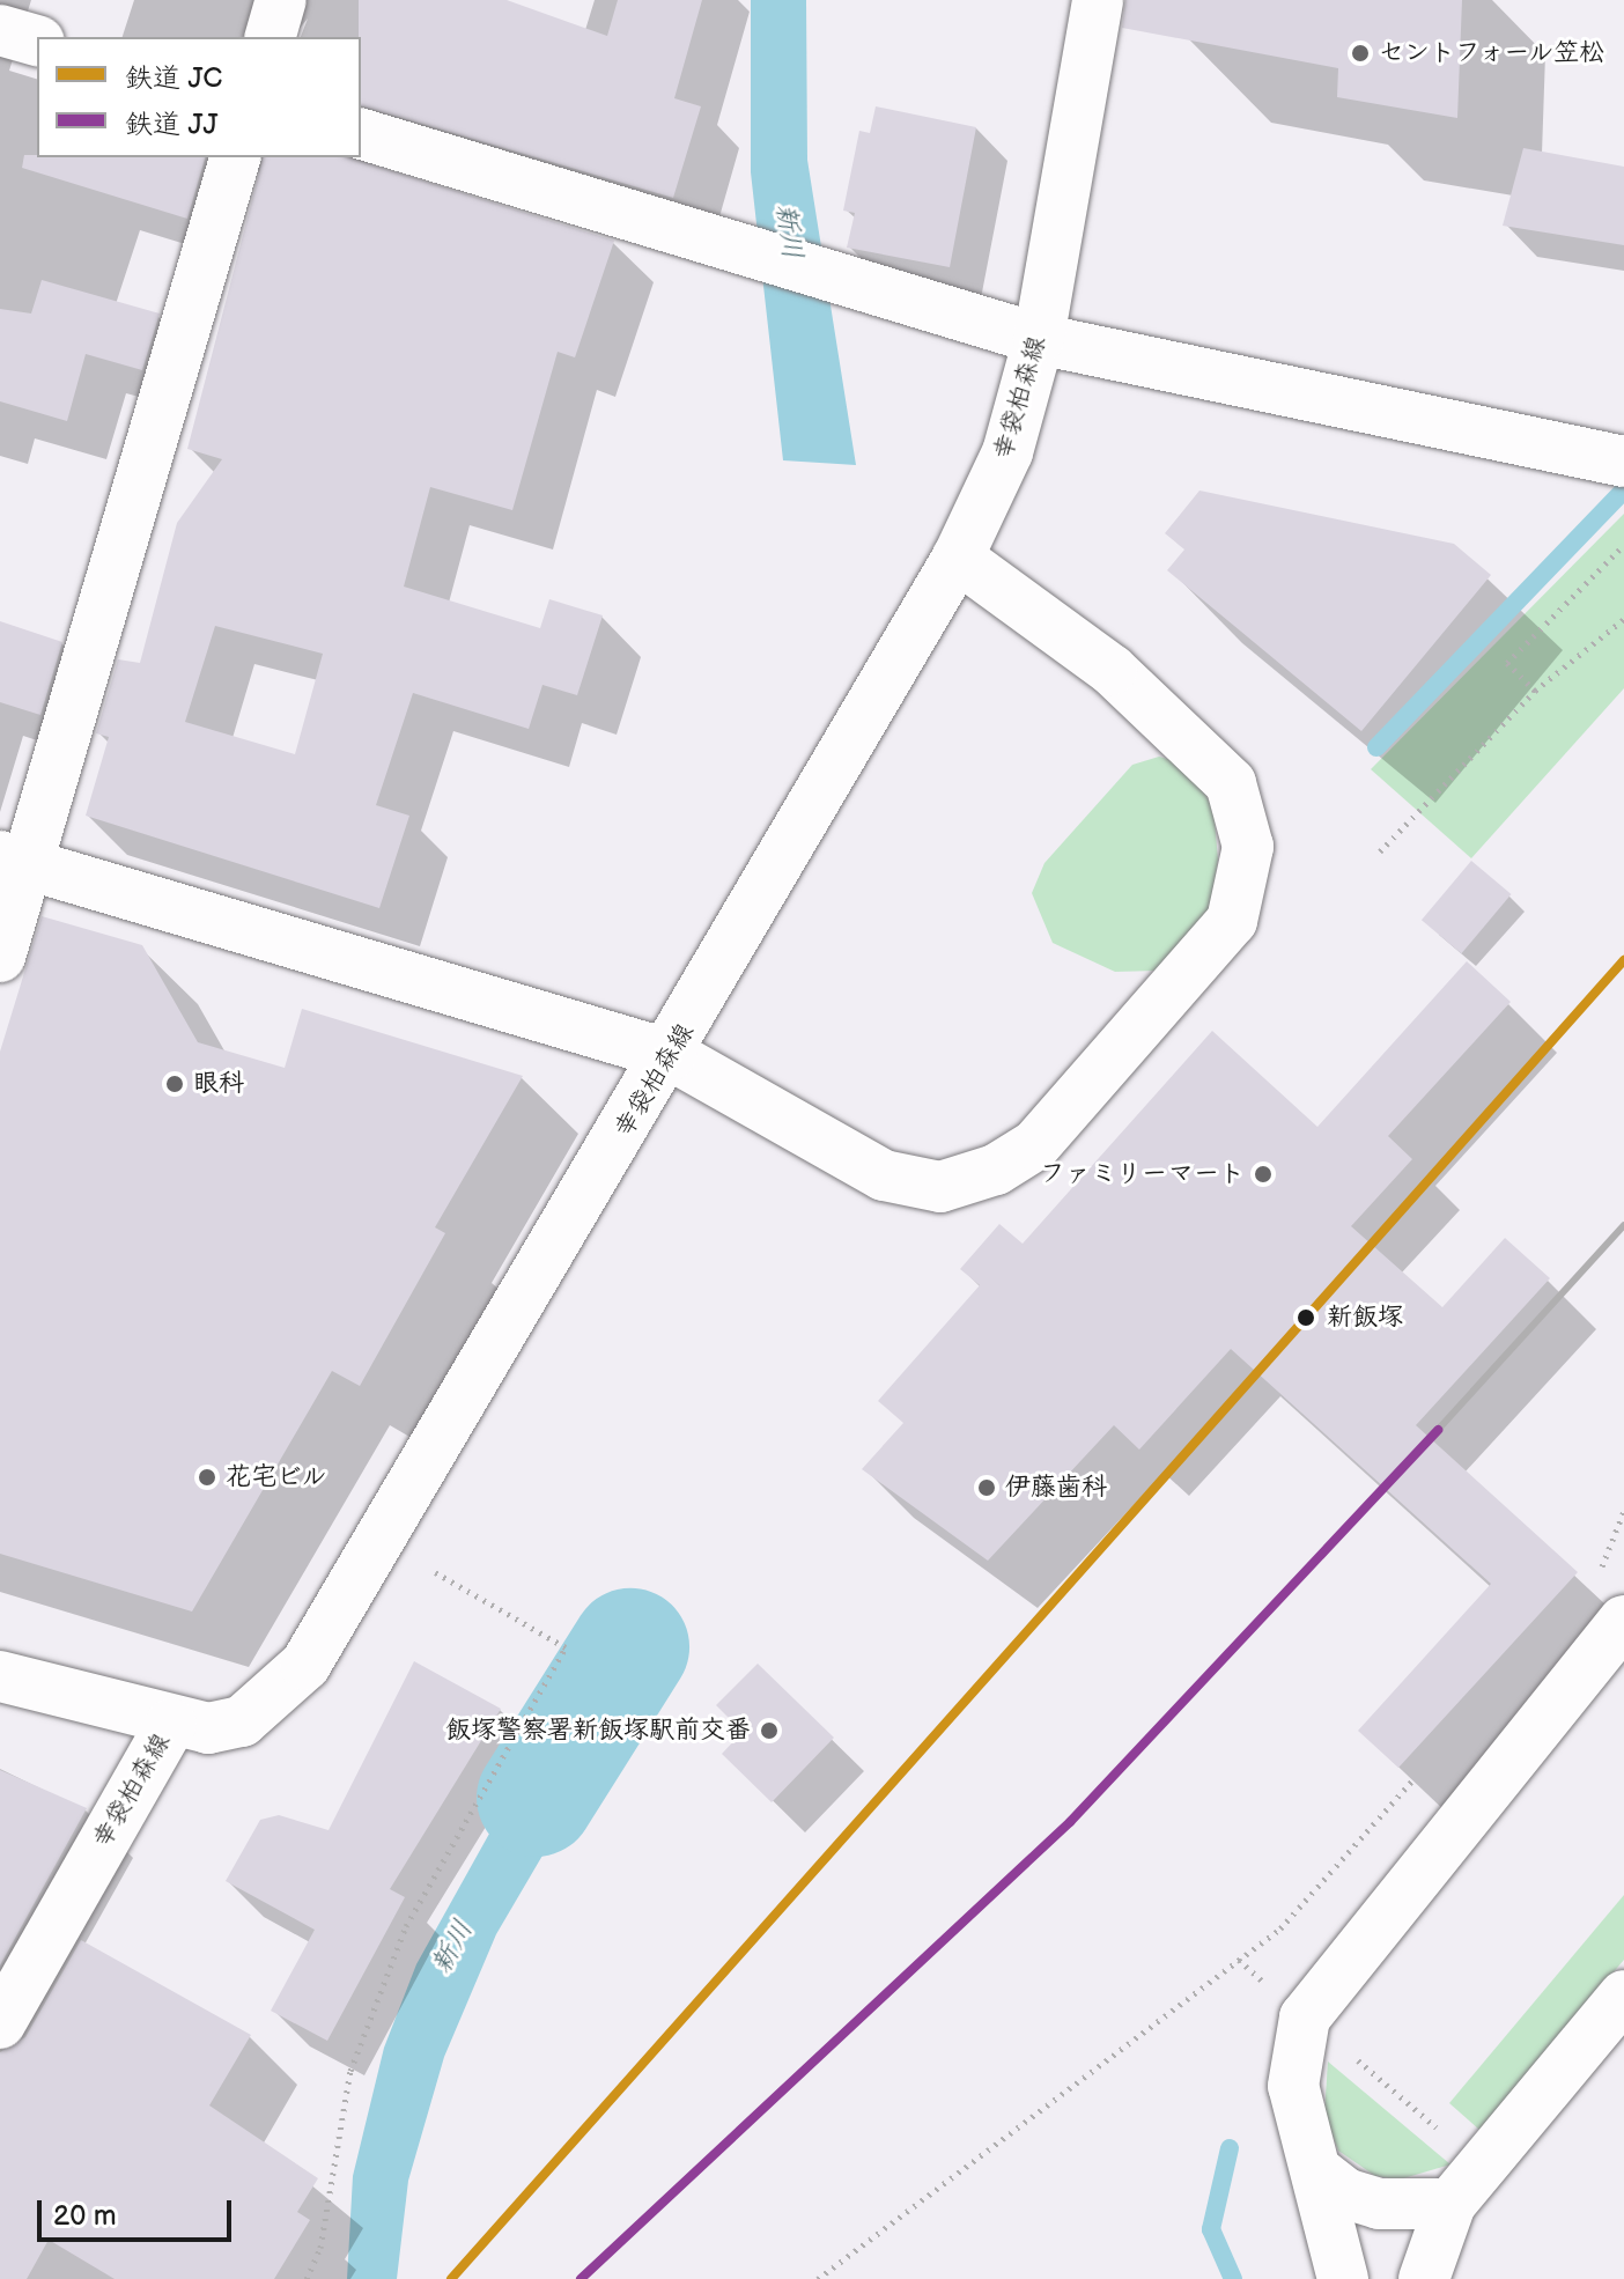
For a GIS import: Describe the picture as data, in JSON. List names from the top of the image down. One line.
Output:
{"streets":{"street":["幸袋柏森線"]},"water":["新川"],"places":["セントフォール笠松","眼科","ファミリーマート","新飯塚","花宅ビル","伊藤歯科","飯塚警察署新飯塚駅前交番"],"lines":["rail line JC","rail line JJ"],"legend":["鉄道 JC","鉄道 JJ"],"scale_bar":"20 m"}
